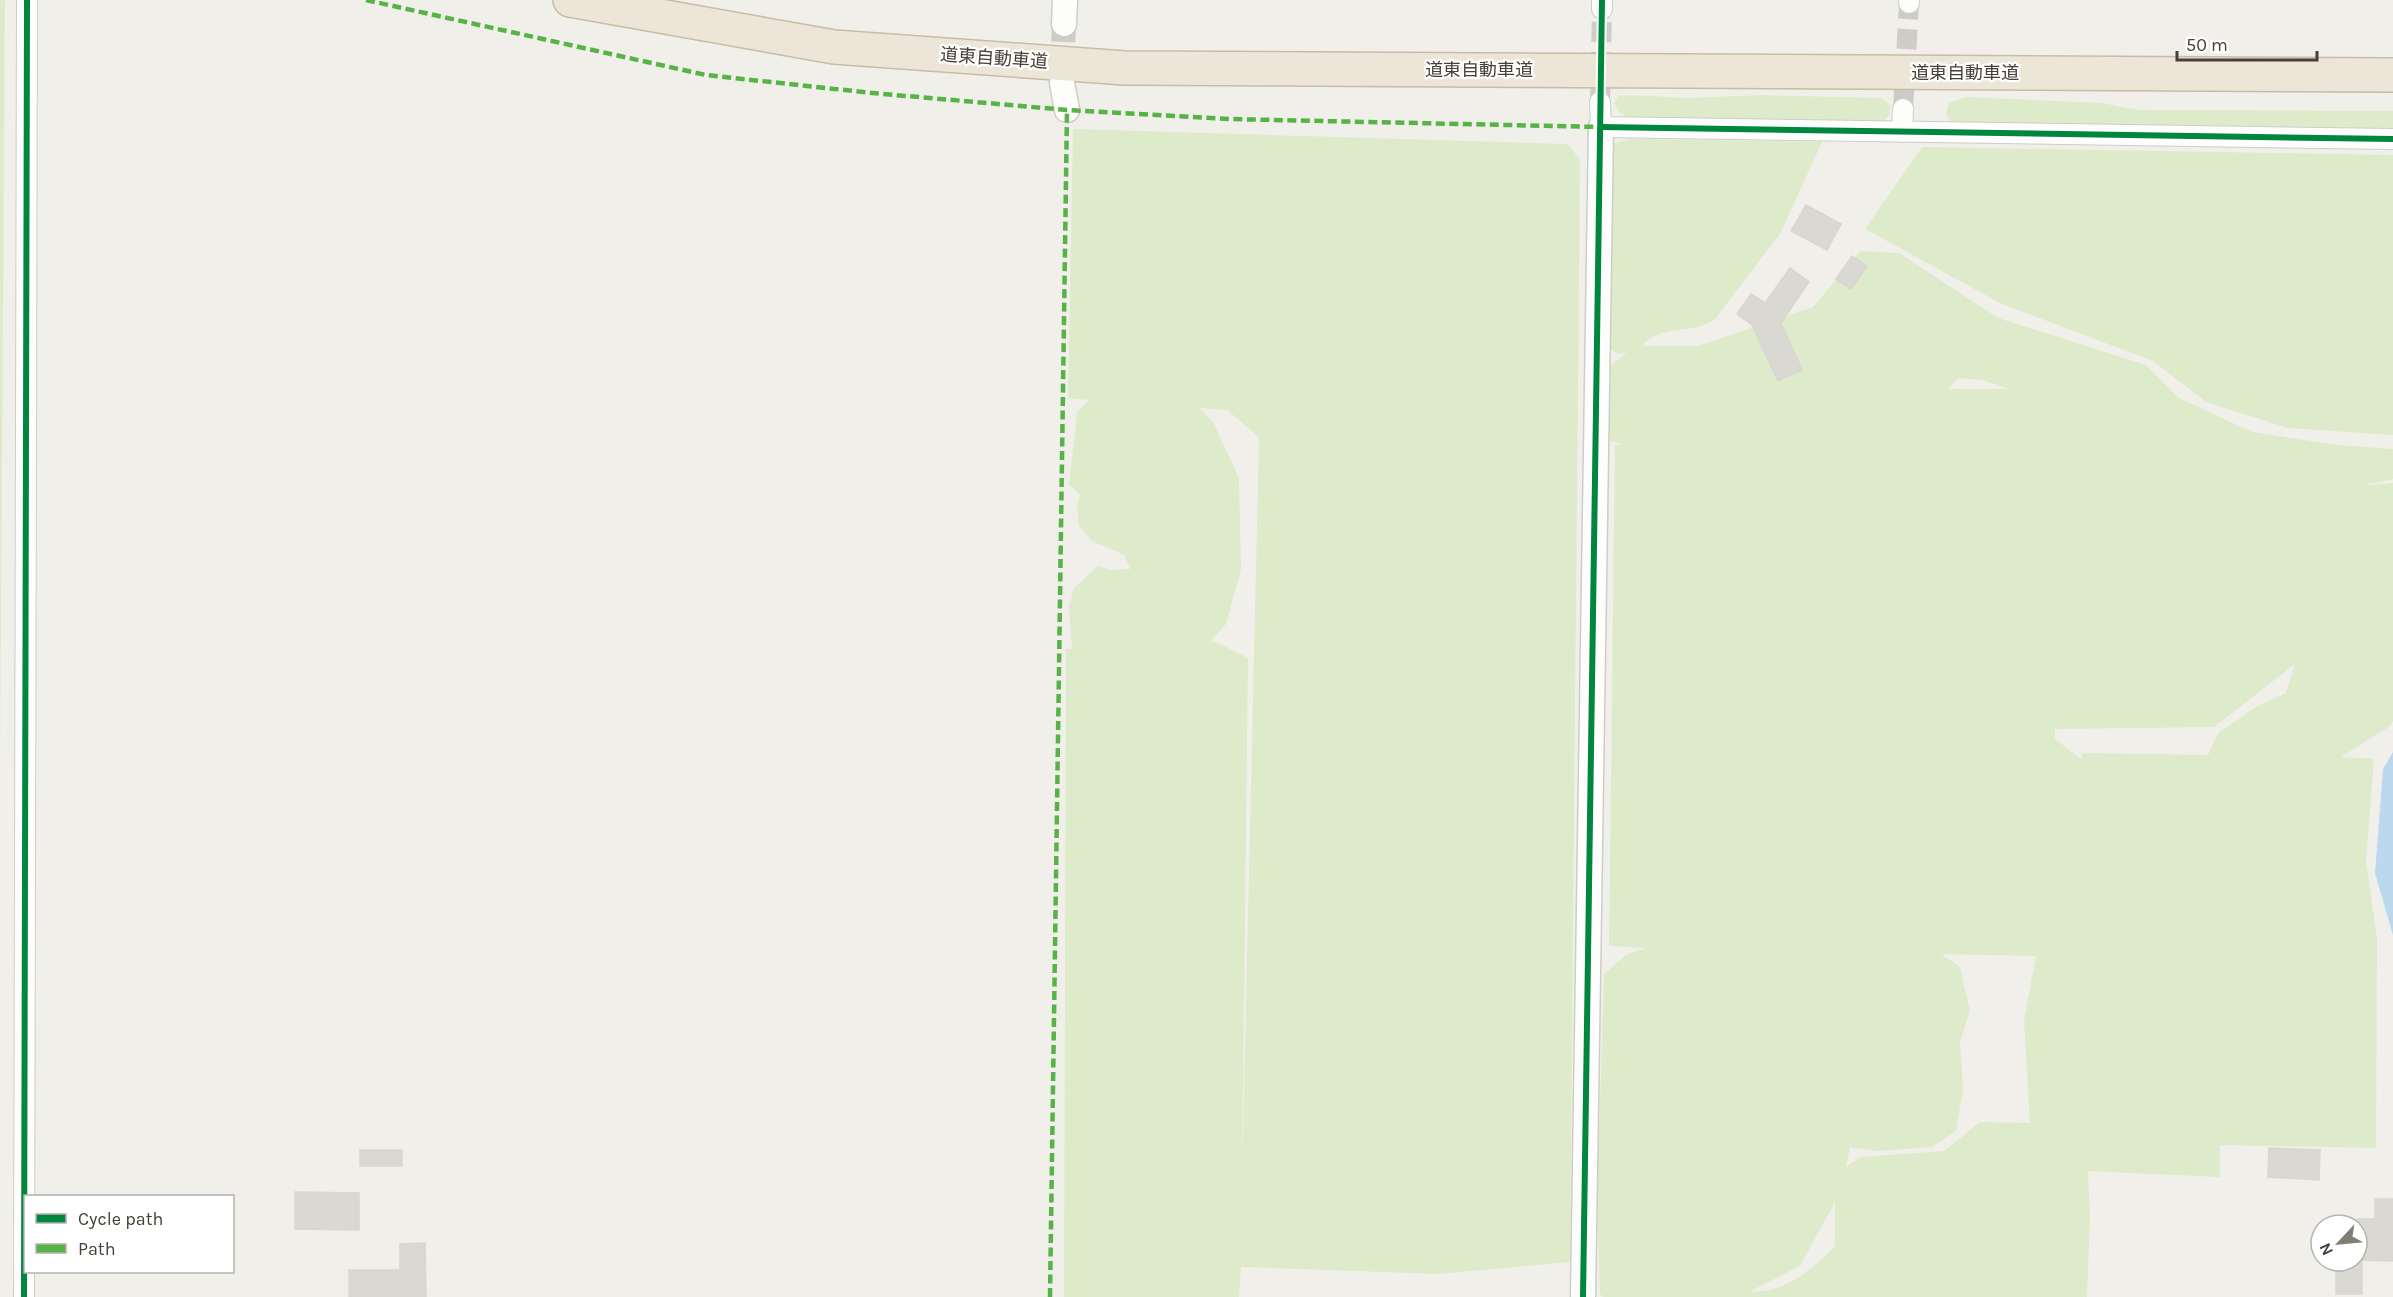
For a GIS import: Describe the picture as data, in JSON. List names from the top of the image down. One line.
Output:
{"streets":{"highway":["道東自動車道"]},"legend":["Cycle path","Path"],"scale_bar":"50 m","north":"bottom left"}
